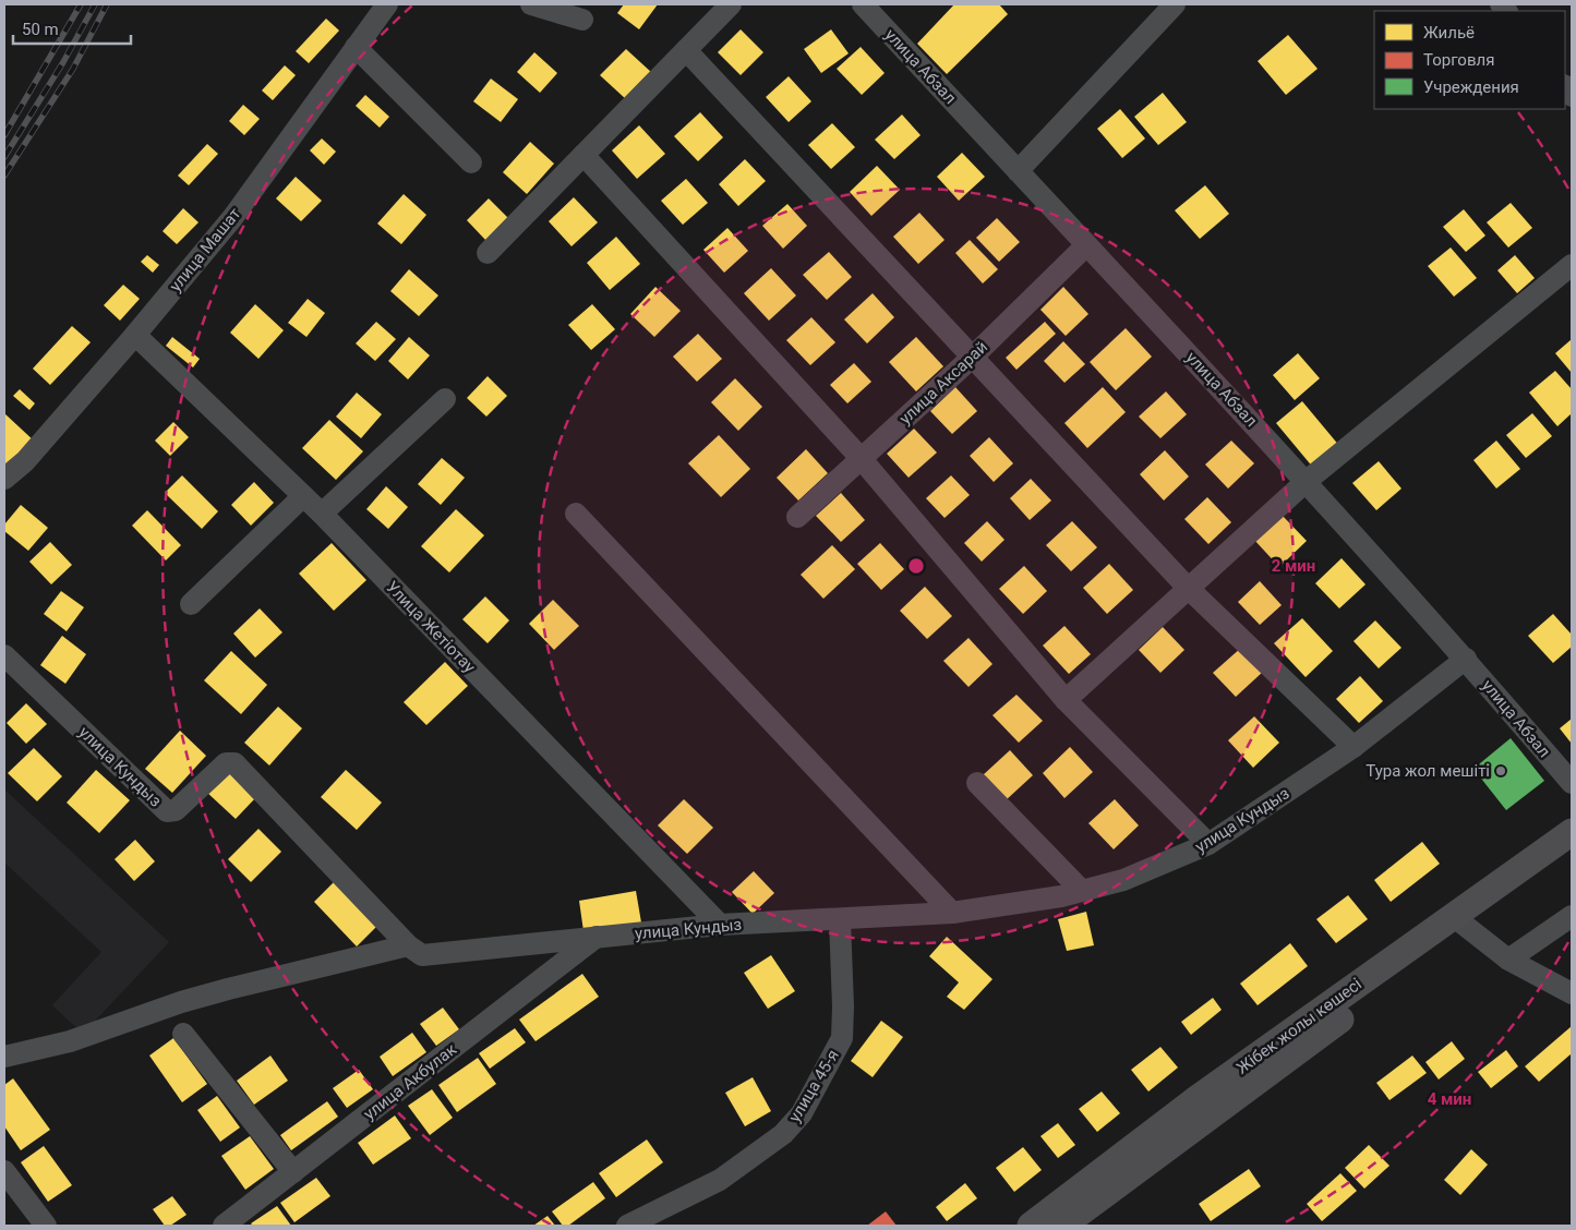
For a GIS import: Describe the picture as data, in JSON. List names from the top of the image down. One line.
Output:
{"streets":{"main road":["Жібек жолы көшесі"],"street":["улица Абзал","улица Машат","улица Аксарай","Улица Жетіотау","улица Кундыз","улица Акбулак","улица 45-я"]},"crossings":[["улица Абзал","улица Аксарай"],["улица Абзал","улица Кундыз"],["улица Машат","Улица Жетіотау"],["Улица Жетіотау","улица Кундыз"],["улица Кундыз","улица Акбулак"],["улица Кундыз","улица 45-я"]],"places":["Тура жол мешіті"],"legend":["Жильё","Торговля","Учреждения"],"scale_bar":"50 m","rings":["2 мин","4 мин"]}
